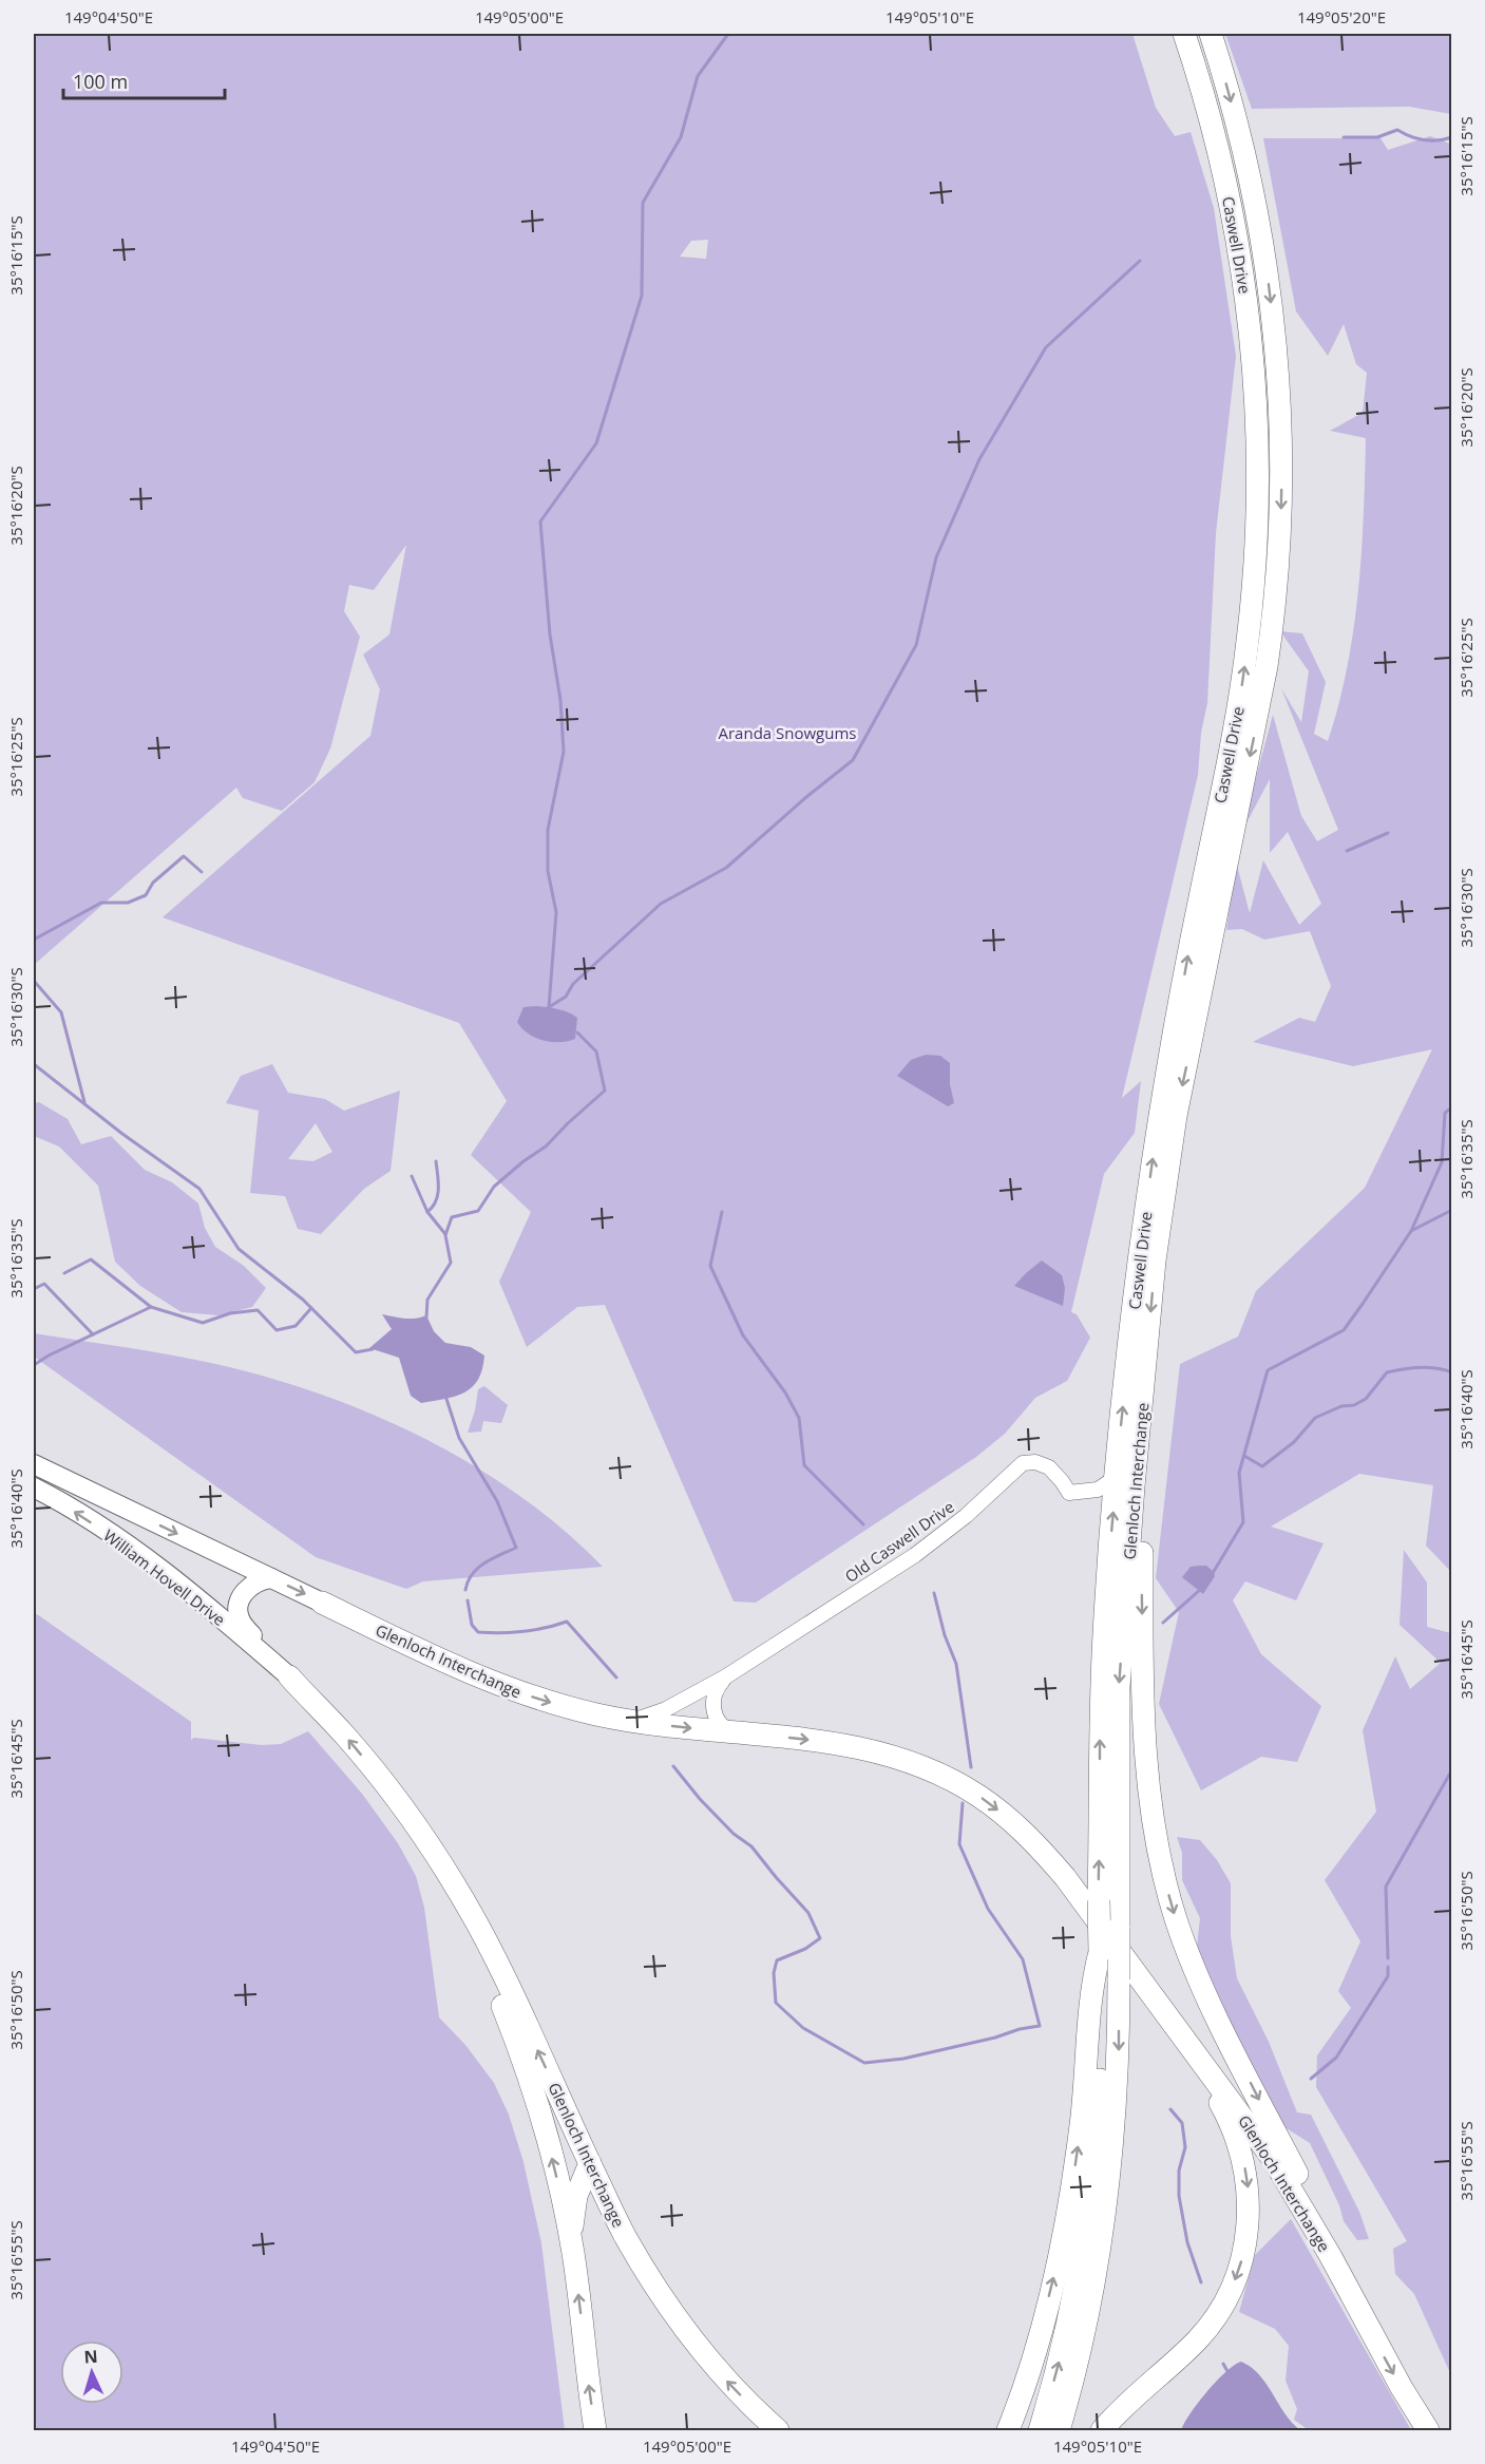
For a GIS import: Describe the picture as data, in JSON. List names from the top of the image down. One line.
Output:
{"streets":{"highway":["Caswell Drive","Glenloch Interchange"],"main road":["William Hovell Drive"],"street":["Old Caswell Drive"]},"crossings":[["Caswell Drive","Glenloch Interchange"],["Caswell Drive","Old Caswell Drive"],["Glenloch Interchange","Old Caswell Drive"],["Glenloch Interchange","William Hovell Drive"]],"parks":["Aranda Snowgums"],"scale_bar":"100 m","north":"top","coordinates":["149°04'50\"E","149°05'00\"E","149°05'10\"E","149°05'20\"E","35°16'15\"S","35°16'20\"S","35°16'25\"S","35°16'30\"S","35°16'35\"S","35°16'40\"S","35°16'45\"S","35°16'50\"S","35°16'55\"S"]}
